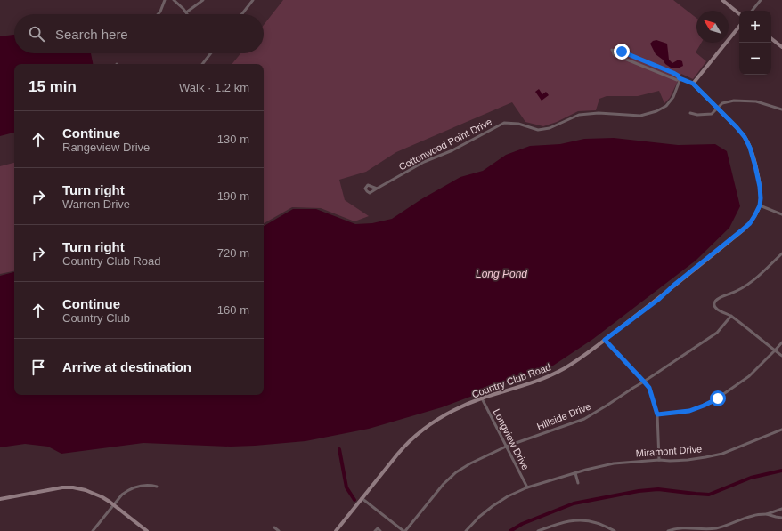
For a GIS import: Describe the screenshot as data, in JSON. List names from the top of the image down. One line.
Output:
{"streets":{"street":["Cottonwood Point Drive","Country Club Road","Hillside Drive","Longview Drive","Miramont Drive"]},"crossings":[["Country Club Road","Longview Drive"],["Hillside Drive","Longview Drive"],["Longview Drive","Miramont Drive"]],"water":["Long Pond"],"north":"top left","page":{"map_buttons":["+","−"],"search":"Search here","heading":["15 min","Walk · 1.2 km"],"list":[["Continue","Rangeview Drive","130 m"],["Turn right","Warren Drive","190 m"],["Turn right","Country Club Road","720 m"],["Continue","Country Club","160 m"],"Arrive at destination"]}}
